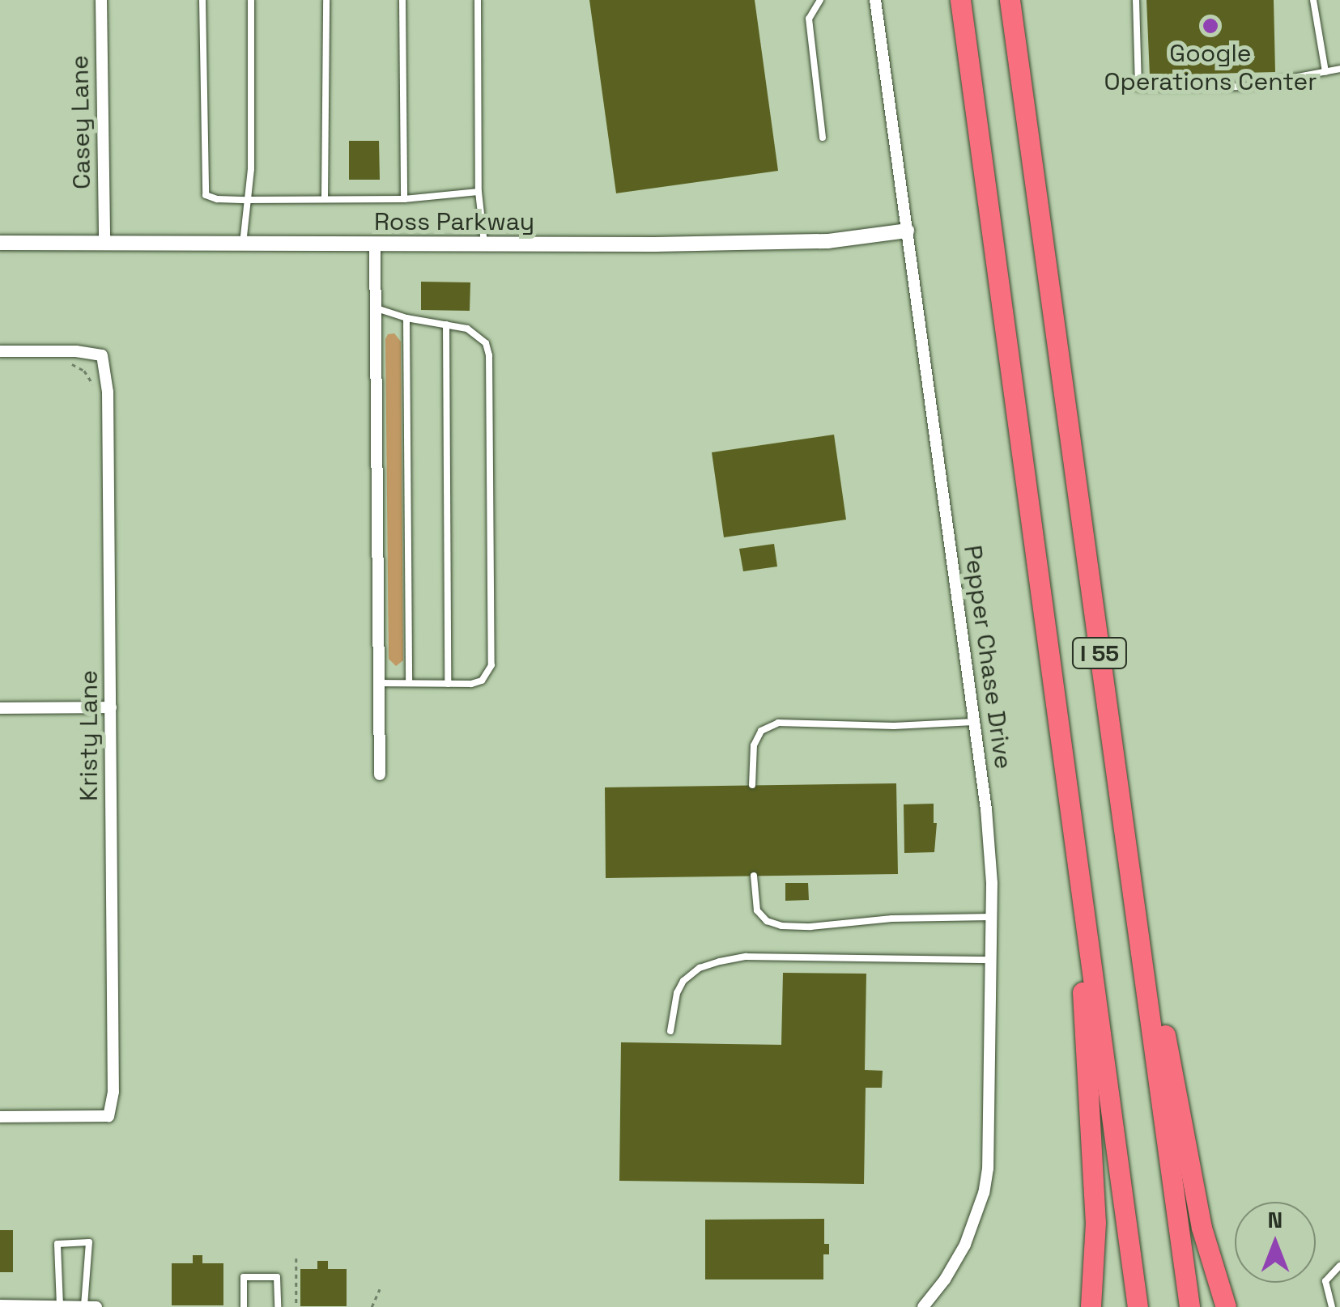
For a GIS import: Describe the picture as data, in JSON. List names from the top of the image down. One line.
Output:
{"streets":{"highway":["I 55"],"street":["Casey Lane","Ross Parkway","Pepper Chase Drive","Kristy Lane"]},"crossings":[["Casey Lane","Ross Parkway"],["Ross Parkway","Pepper Chase Drive"]],"places":["Google Operations Center"],"north":"top"}
